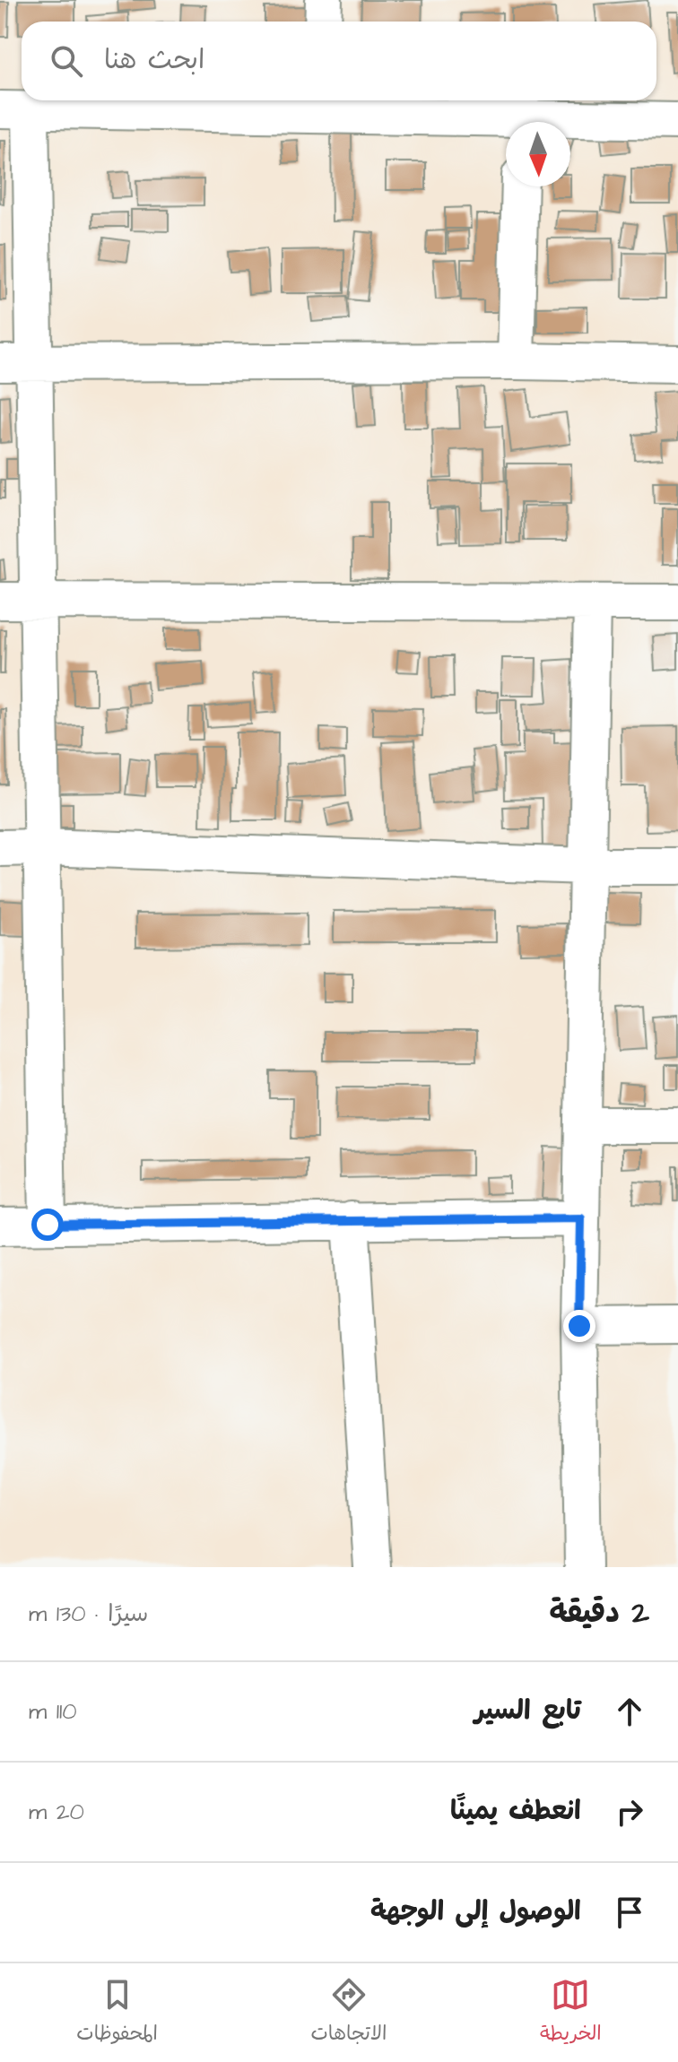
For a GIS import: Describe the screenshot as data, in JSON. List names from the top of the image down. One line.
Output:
{"north":"bottom","page":{"search":"ابحث هنا","heading":["2 دقيقة","سيرًا · 130 m"],"list":[["تابع السير","110 m"],["انعطف يمينًا","20 m"],"الوصول إلى الوجهة"],"nav":["الخريطة","الاتجاهات","المحفوظات"]}}
